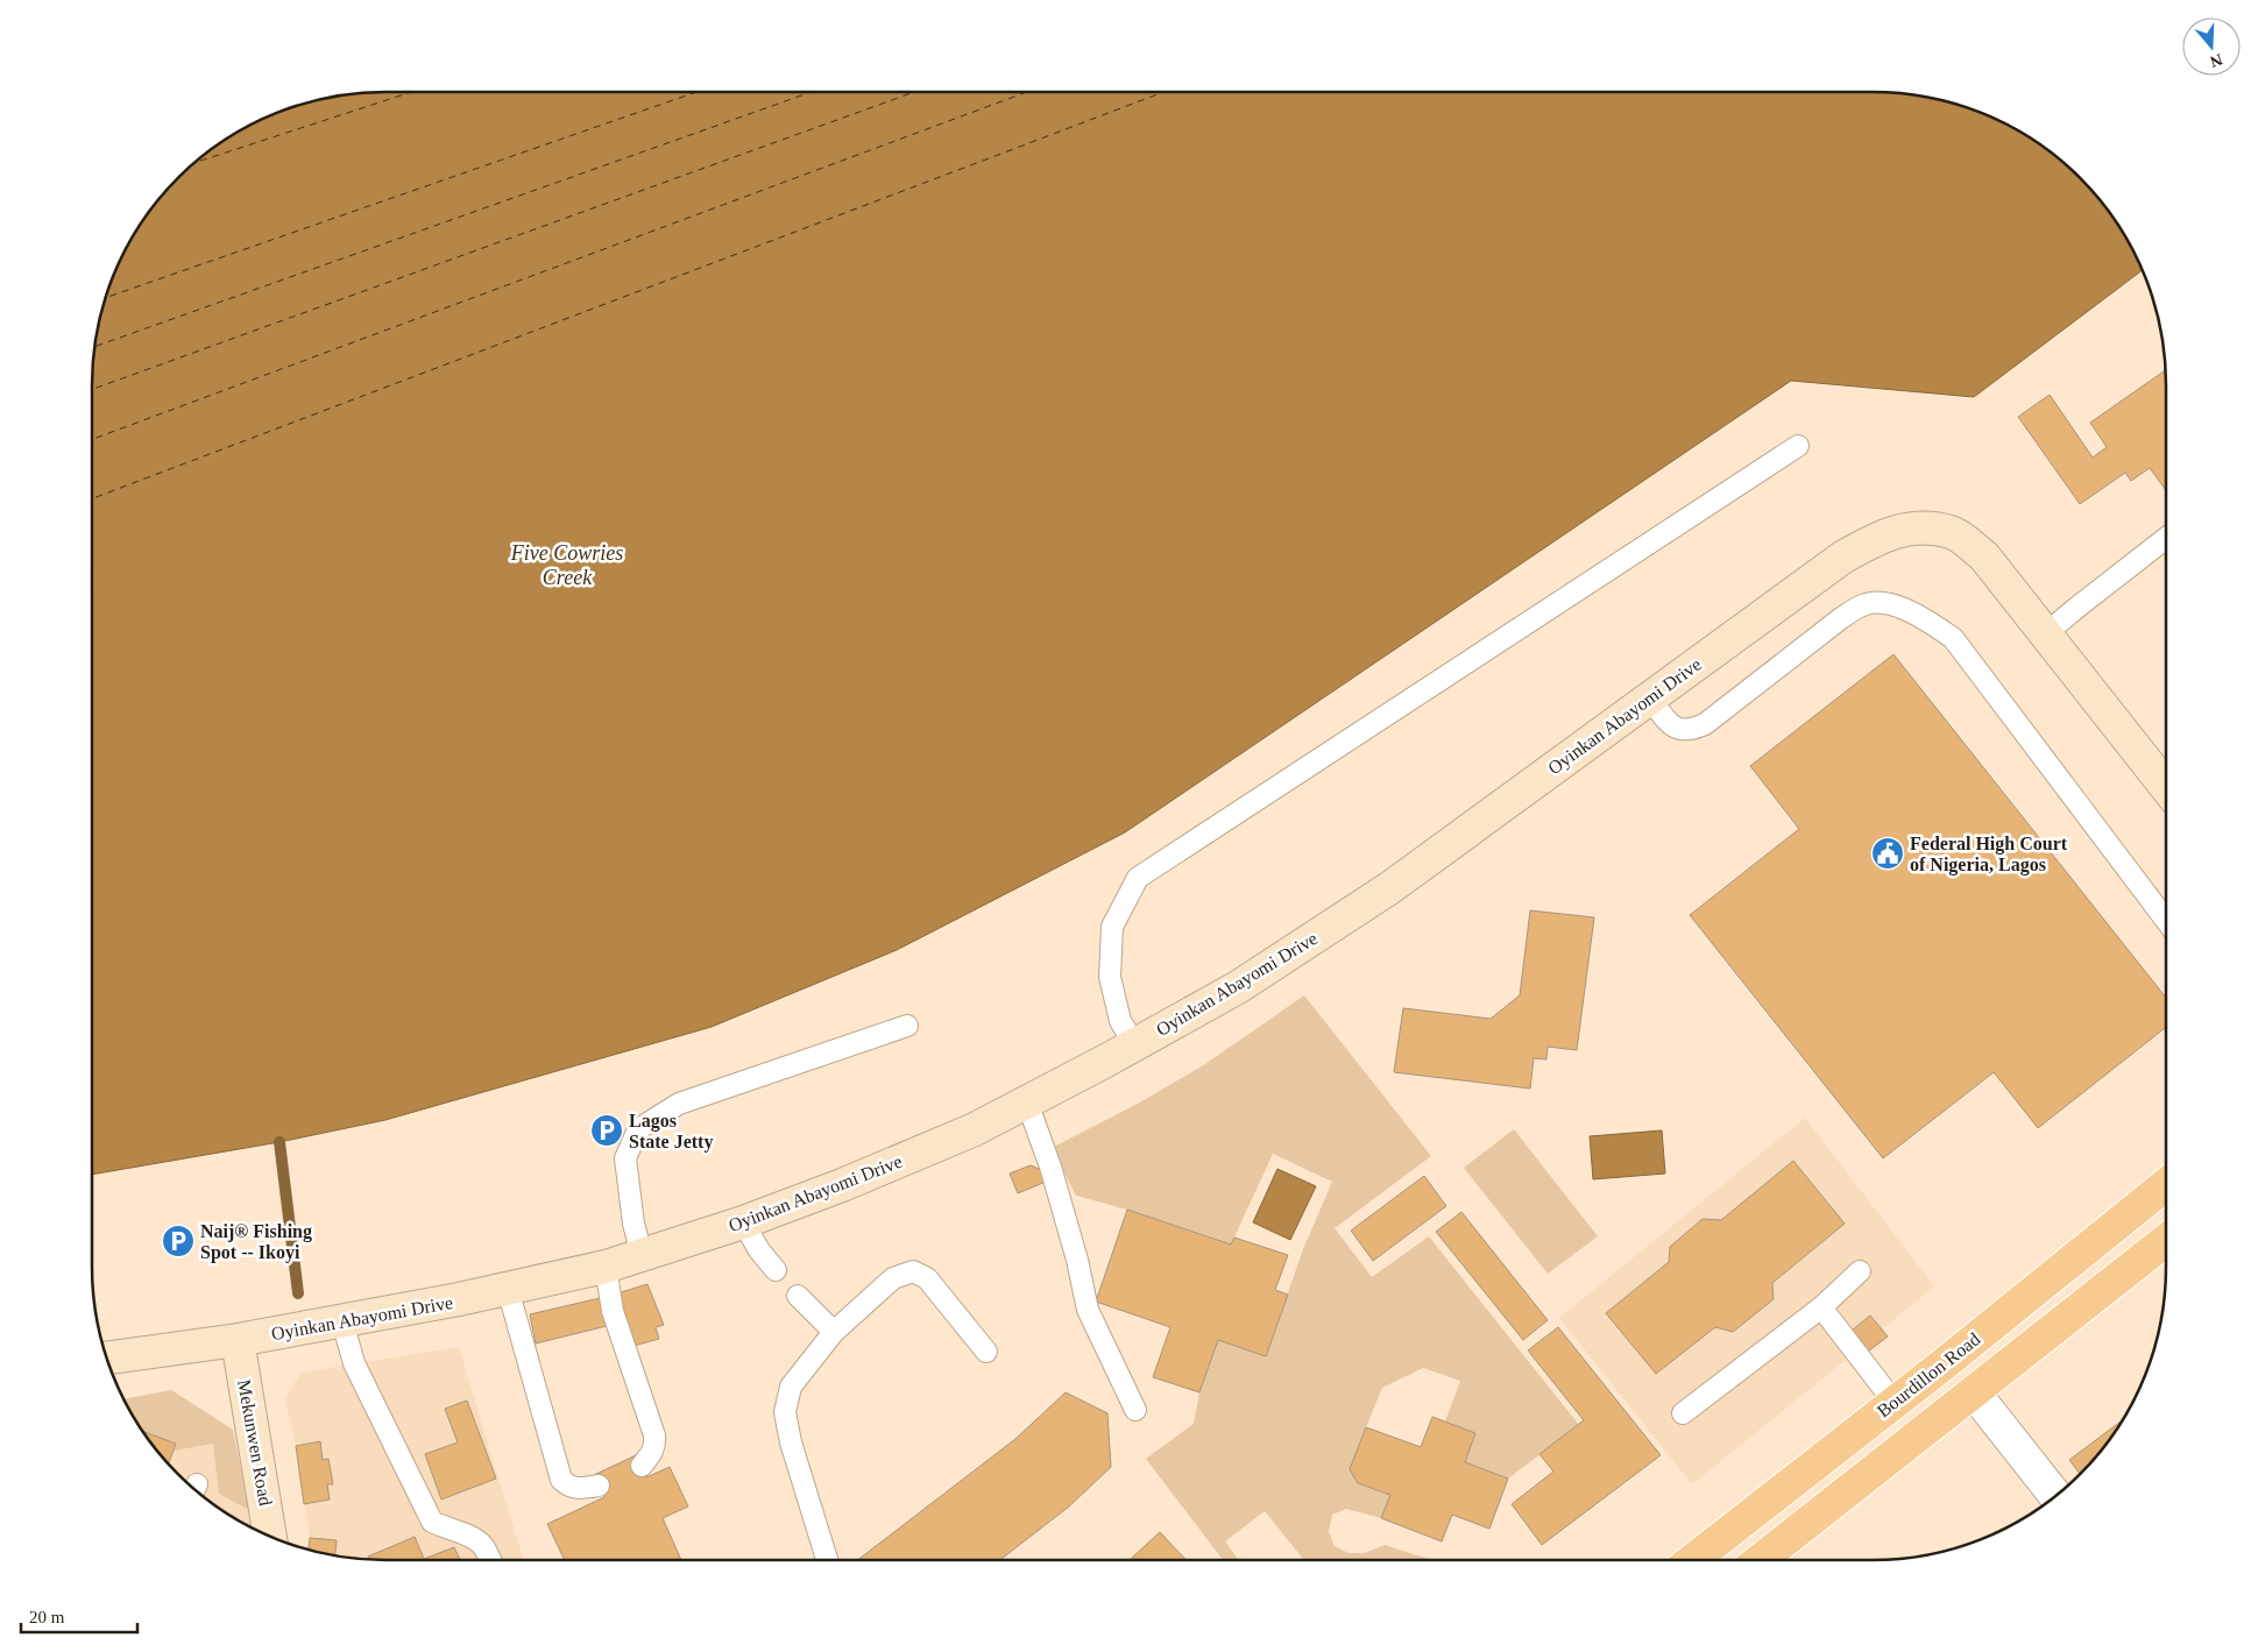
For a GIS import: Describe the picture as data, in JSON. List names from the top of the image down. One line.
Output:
{"streets":{"main road":["Bourdillon Road"],"street":["Oyinkan Abayomi Drive","Mekunwen Road"]},"crossings":[["Oyinkan Abayomi Drive","Mekunwen Road"]],"water":["Five Cowries Creek"],"places":{"public building":["Federal High Court of Nigeria, Lagos"],"parking":["Lagos State Jetty","Naij® Fishing Spot -- Ikoyi"]},"scale_bar":"20 m","north":"bottom"}
